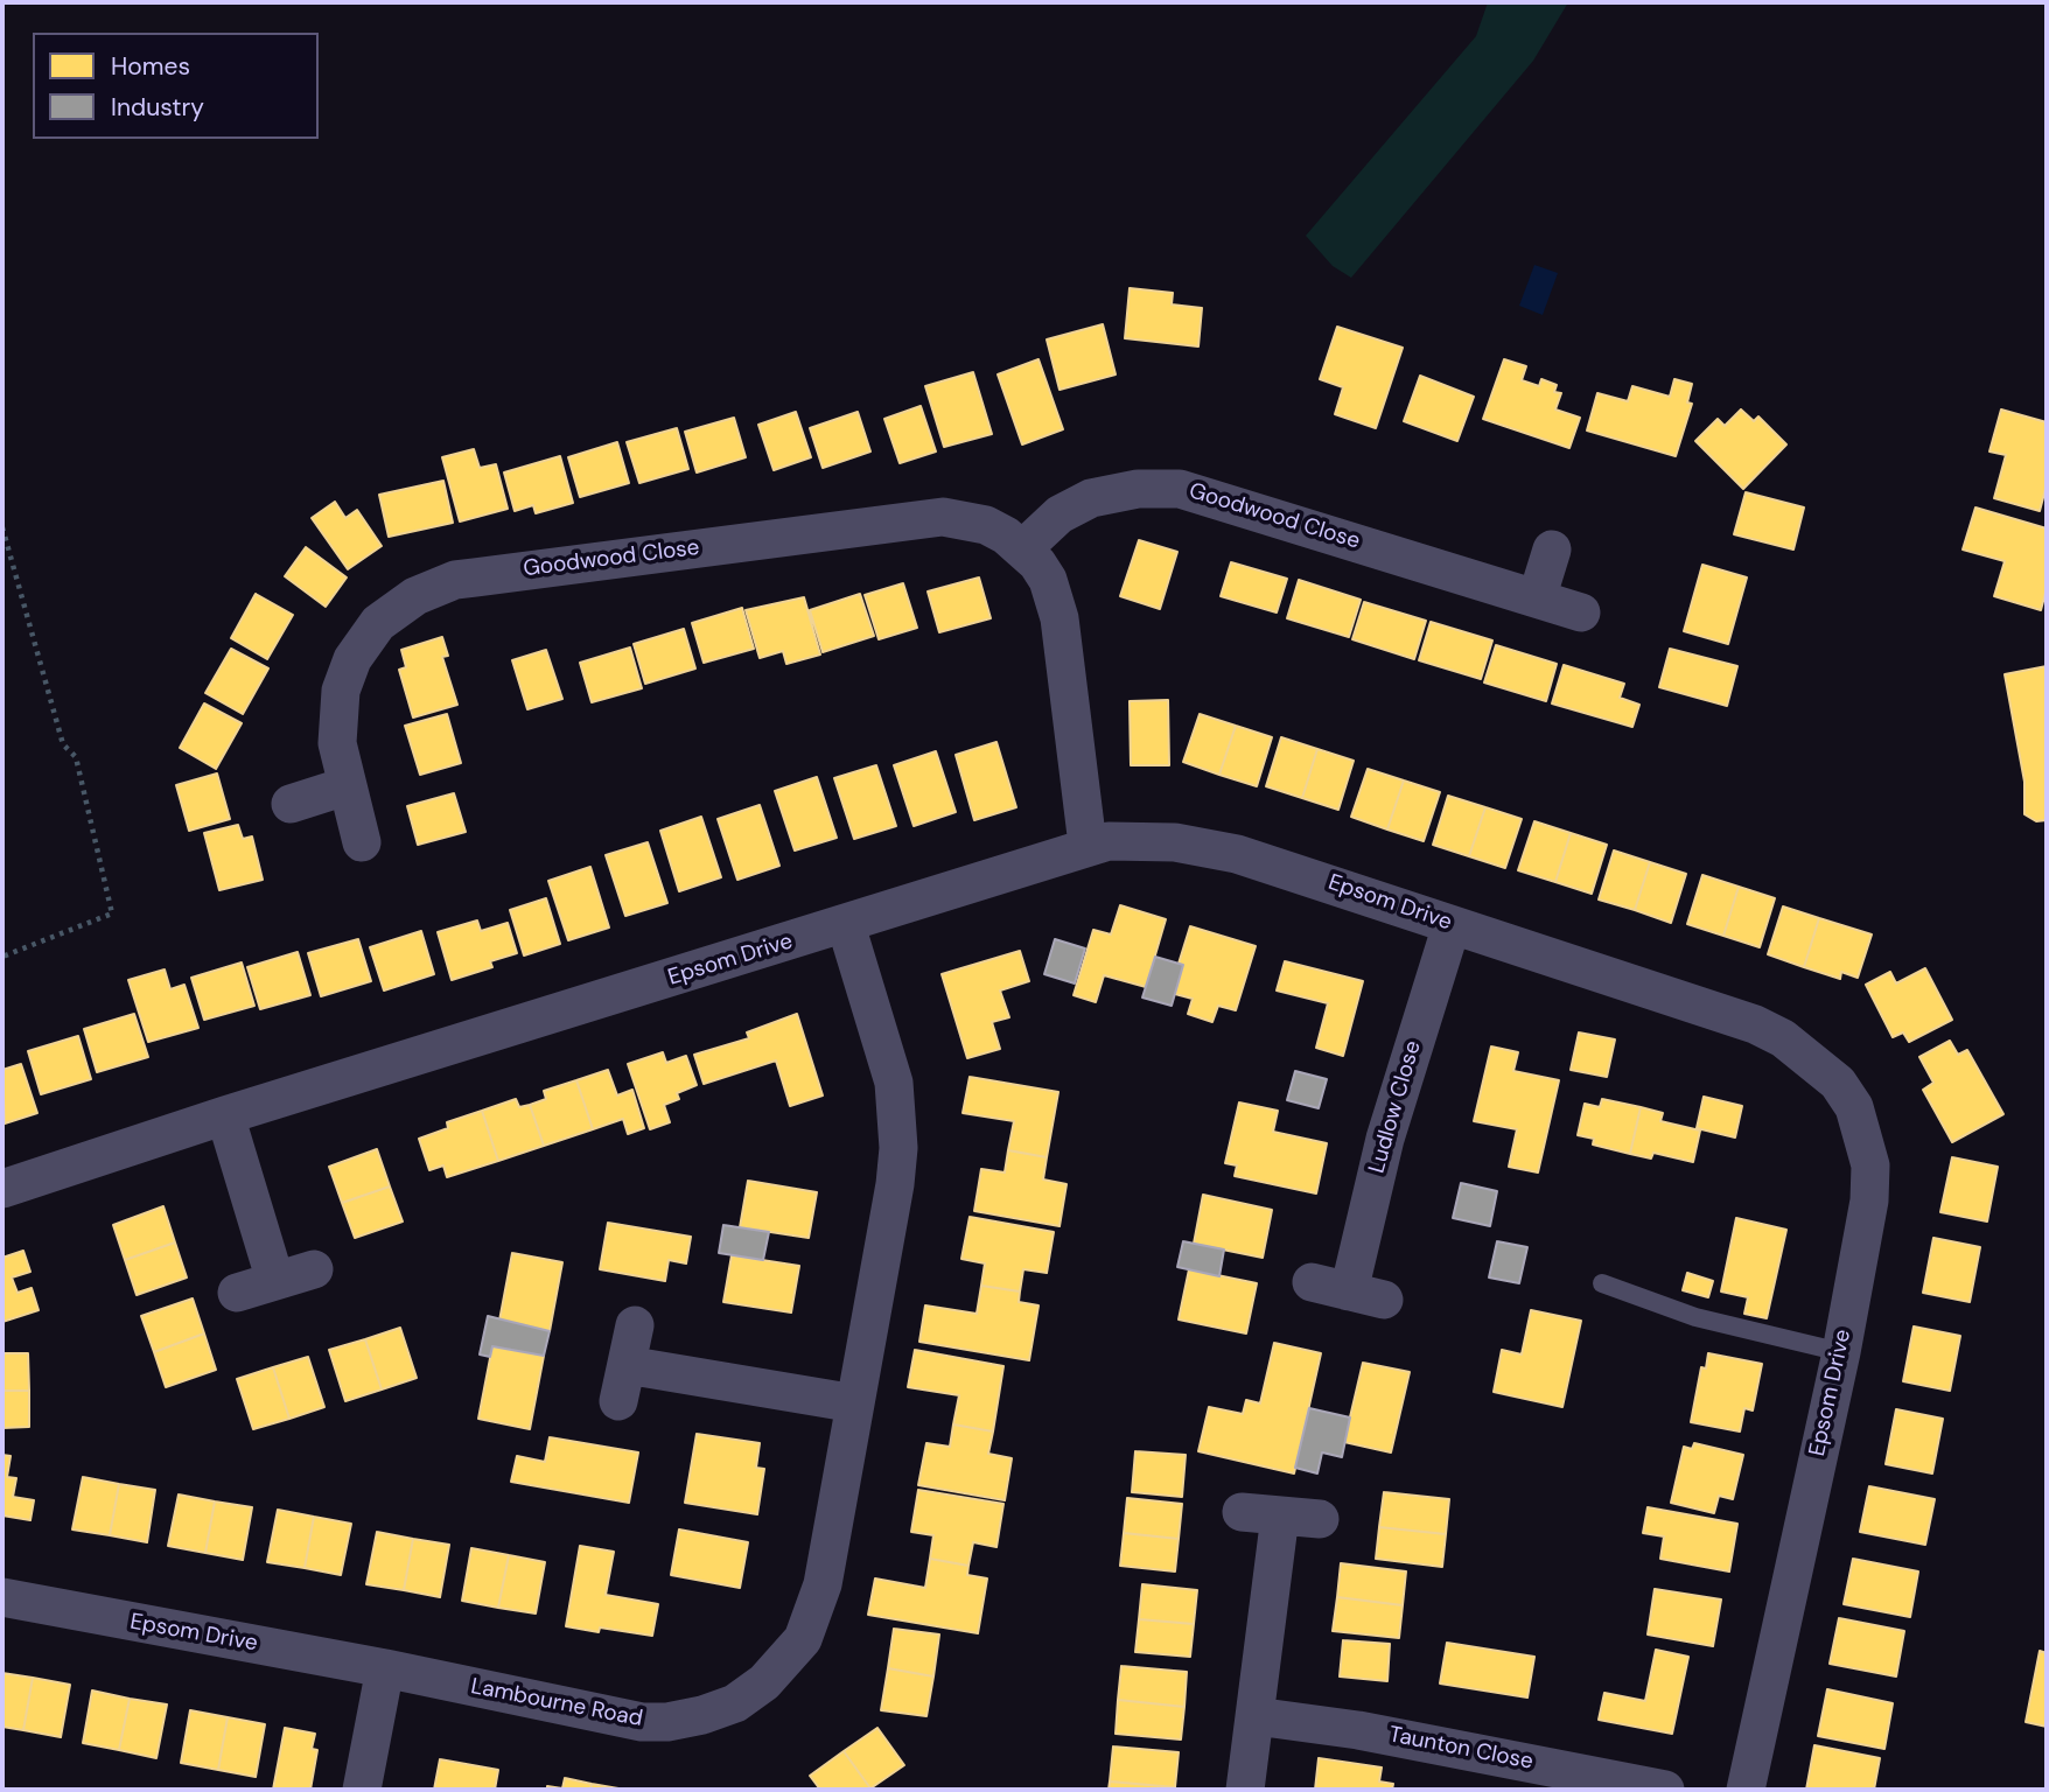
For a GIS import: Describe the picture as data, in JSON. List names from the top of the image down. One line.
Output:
{"streets":{"street":["Goodwood Close","Epsom Drive","Ludlow Close","Lambourne Road","Taunton Close"]},"crossings":[["Goodwood Close","Epsom Drive"],["Epsom Drive","Ludlow Close"],["Epsom Drive","Lambourne Road"]],"legend":["Homes","Industry"]}
